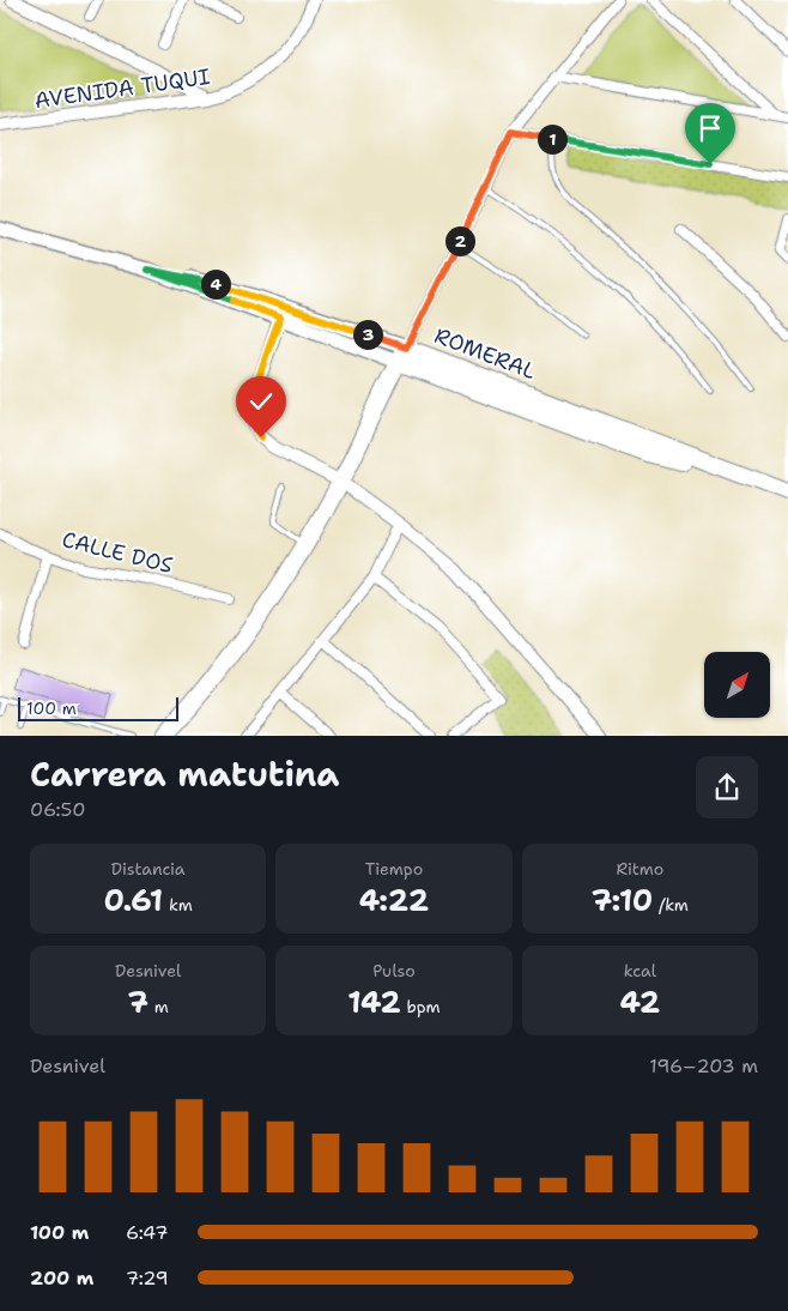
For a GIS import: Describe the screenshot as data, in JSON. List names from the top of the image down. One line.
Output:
{"streets":{"highway":["ROMERAL"],"street":["AVENIDA TUQUI","CALLE DOS"]},"scale_bar":"100 m","north":"top right","page":{"pins":["1","2","4","3"],"scale":"100 m","heading":["Carrera matutina","06:50"],"stats":[["Distancia","0.61 km"],["Tiempo","4:22"],["Ritmo","7:10 /km"],["Desnivel","7 m"],["Pulso","142 bpm"],["kcal","42"]],"chart":["Desnivel","196–203 m"],"list":[{"name":"100 m","note":"6:47"},{"name":"200 m","note":"7:29"}]}}
